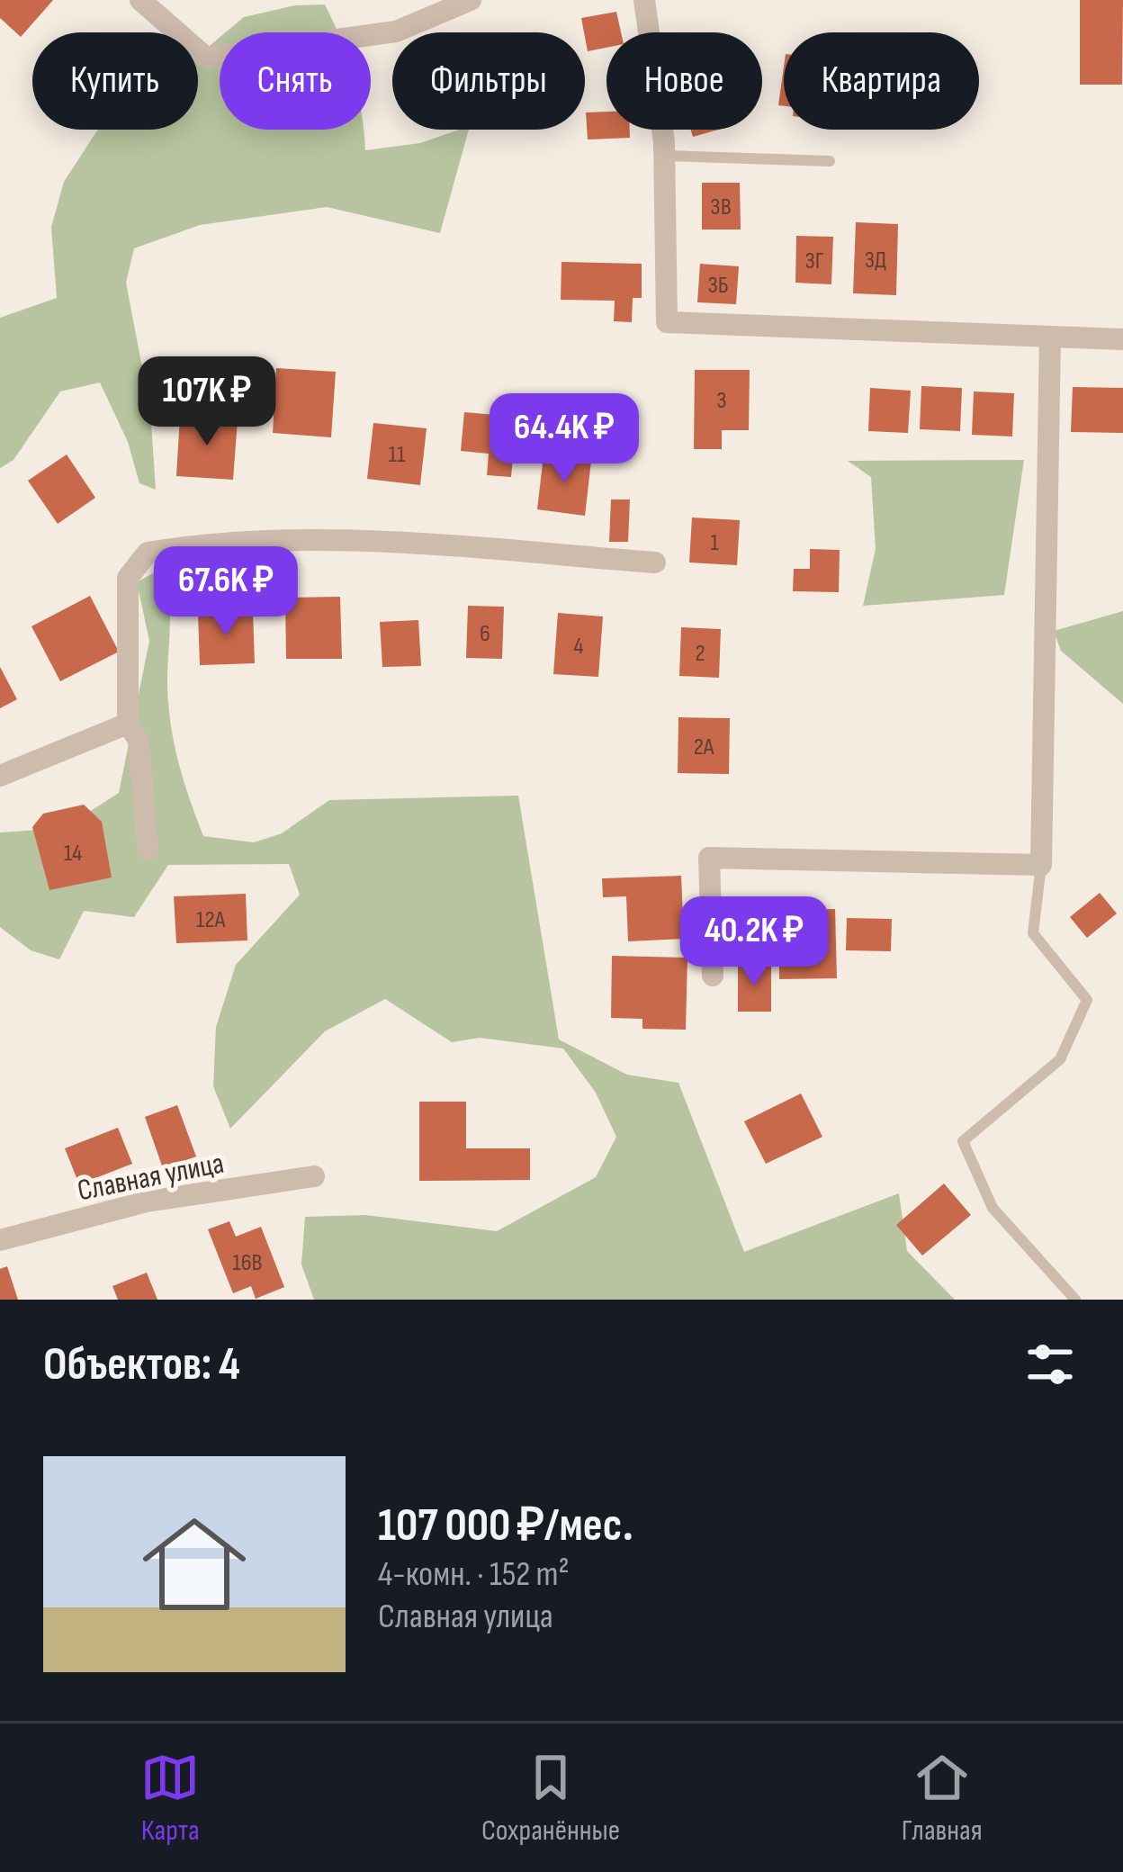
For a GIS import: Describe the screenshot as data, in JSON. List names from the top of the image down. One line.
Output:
{"streets":{"street":["Славная улица"]},"house_numbers":["3В","3Д","3Г","3Б","3","11","1","6","4","2","2А","14","12А","16В"],"page":{"chip":["Купить","Снять","Фильтры","Новое","Квартира"],"price":["107K ₽","64.4K ₽","67.6K ₽","40.2K ₽"],"heading":"Объектов: 4","list":[{"name":"107 000 ₽/мес.","note":"4-комн. · 152 m² · Славная улица"}],"tabs":["Карта","Сохранённые","Главная"]}}
